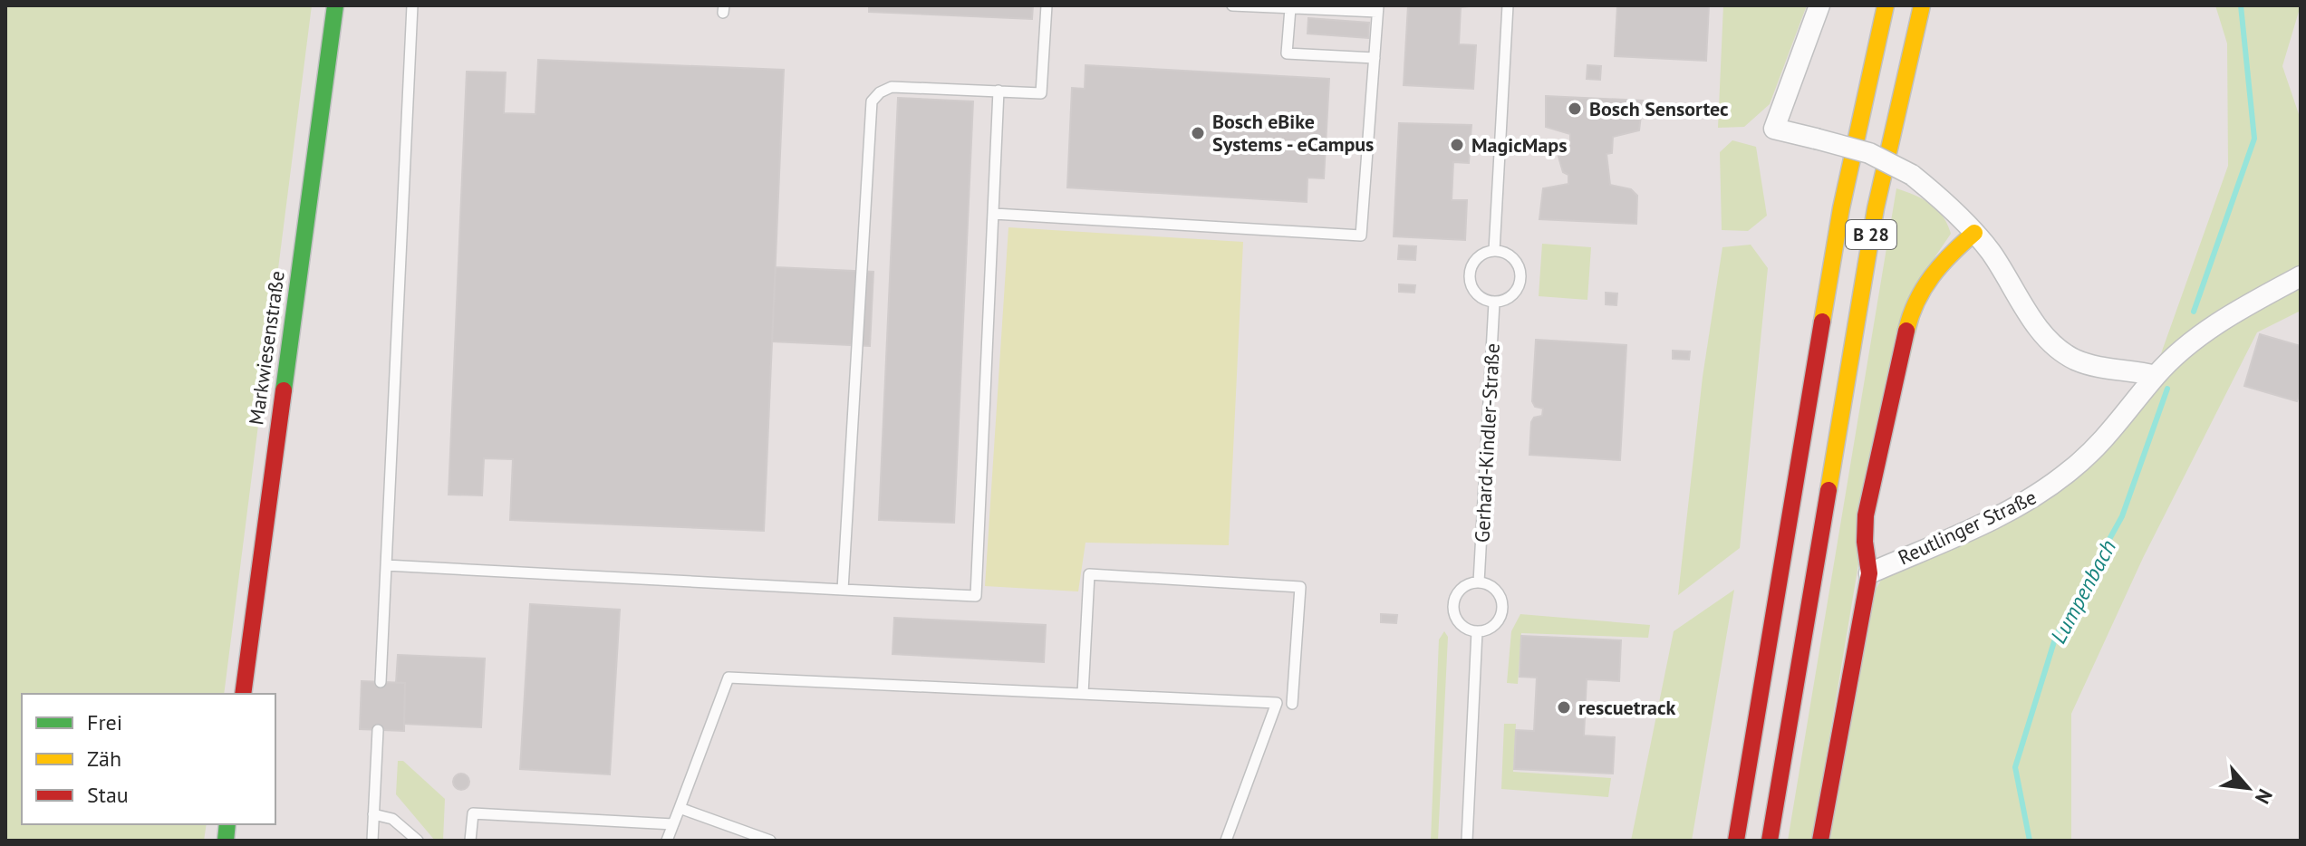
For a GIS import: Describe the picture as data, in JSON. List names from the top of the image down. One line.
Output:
{"streets":{"main road":["B 28","Markwiesenstraße"],"street":["Reutlinger Straße"],"lane":["Gerhard-Kindler-Straße"]},"water":["Lumpenbach"],"places":["Bosch Sensortec","Bosch eBike Systems - eCampus","MagicMaps","rescuetrack"],"legend":["Frei","Zäh","Stau"],"north":"bottom right"}
